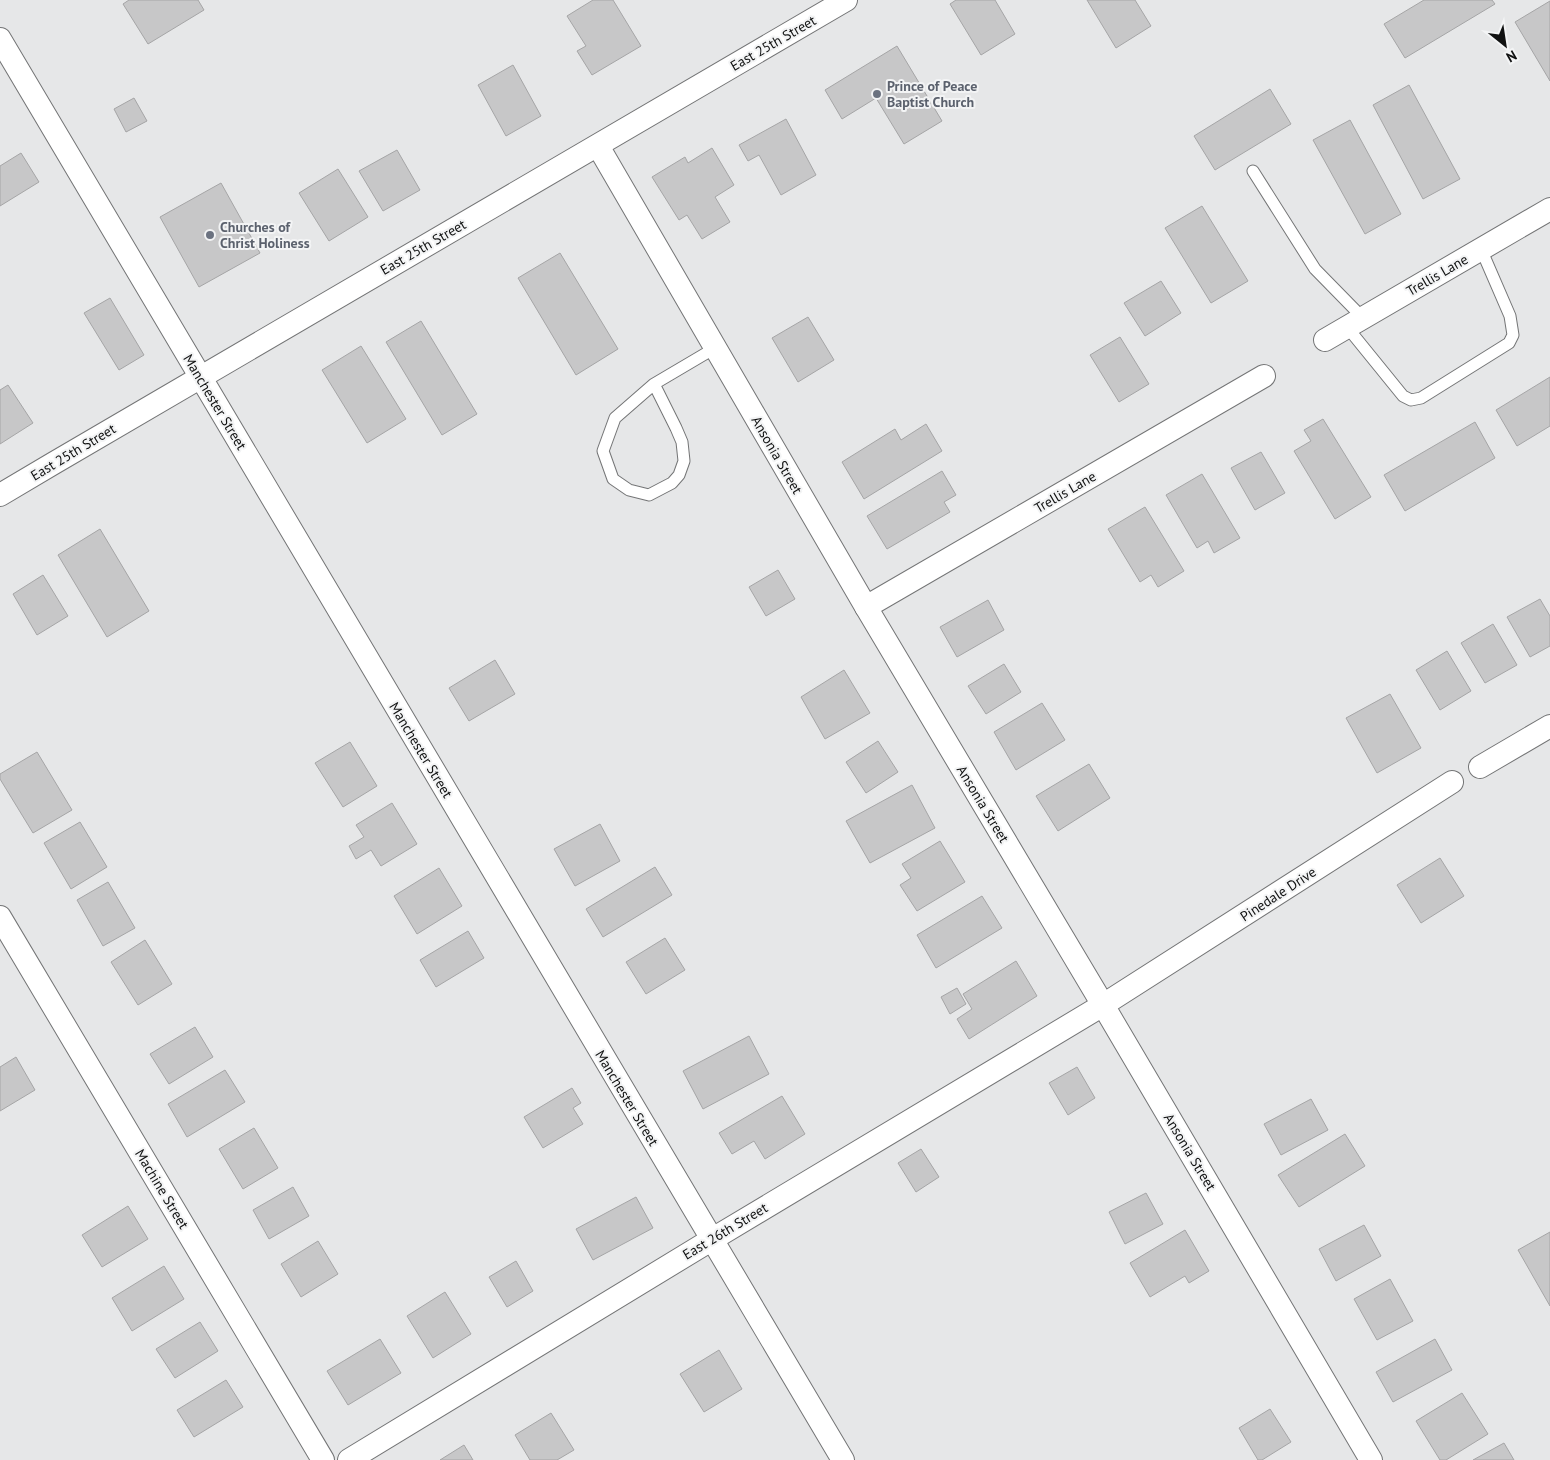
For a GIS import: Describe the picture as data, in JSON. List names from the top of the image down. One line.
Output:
{"streets":{"street":["East 25th Street","Trellis Lane","Manchester Street","Ansonia Street","Pinedale Drive","Machine Street","East 26th Street"]},"crossings":[["East 25th Street","Manchester Street"],["East 25th Street","Ansonia Street"],["Trellis Lane","Ansonia Street"],["Manchester Street","East 26th Street"],["Ansonia Street","Pinedale Drive"],["Ansonia Street","East 26th Street"],["Pinedale Drive","East 26th Street"]],"places":["Prince of Peace Baptist Church","Churches of Christ Holiness"],"north":"bottom right"}
